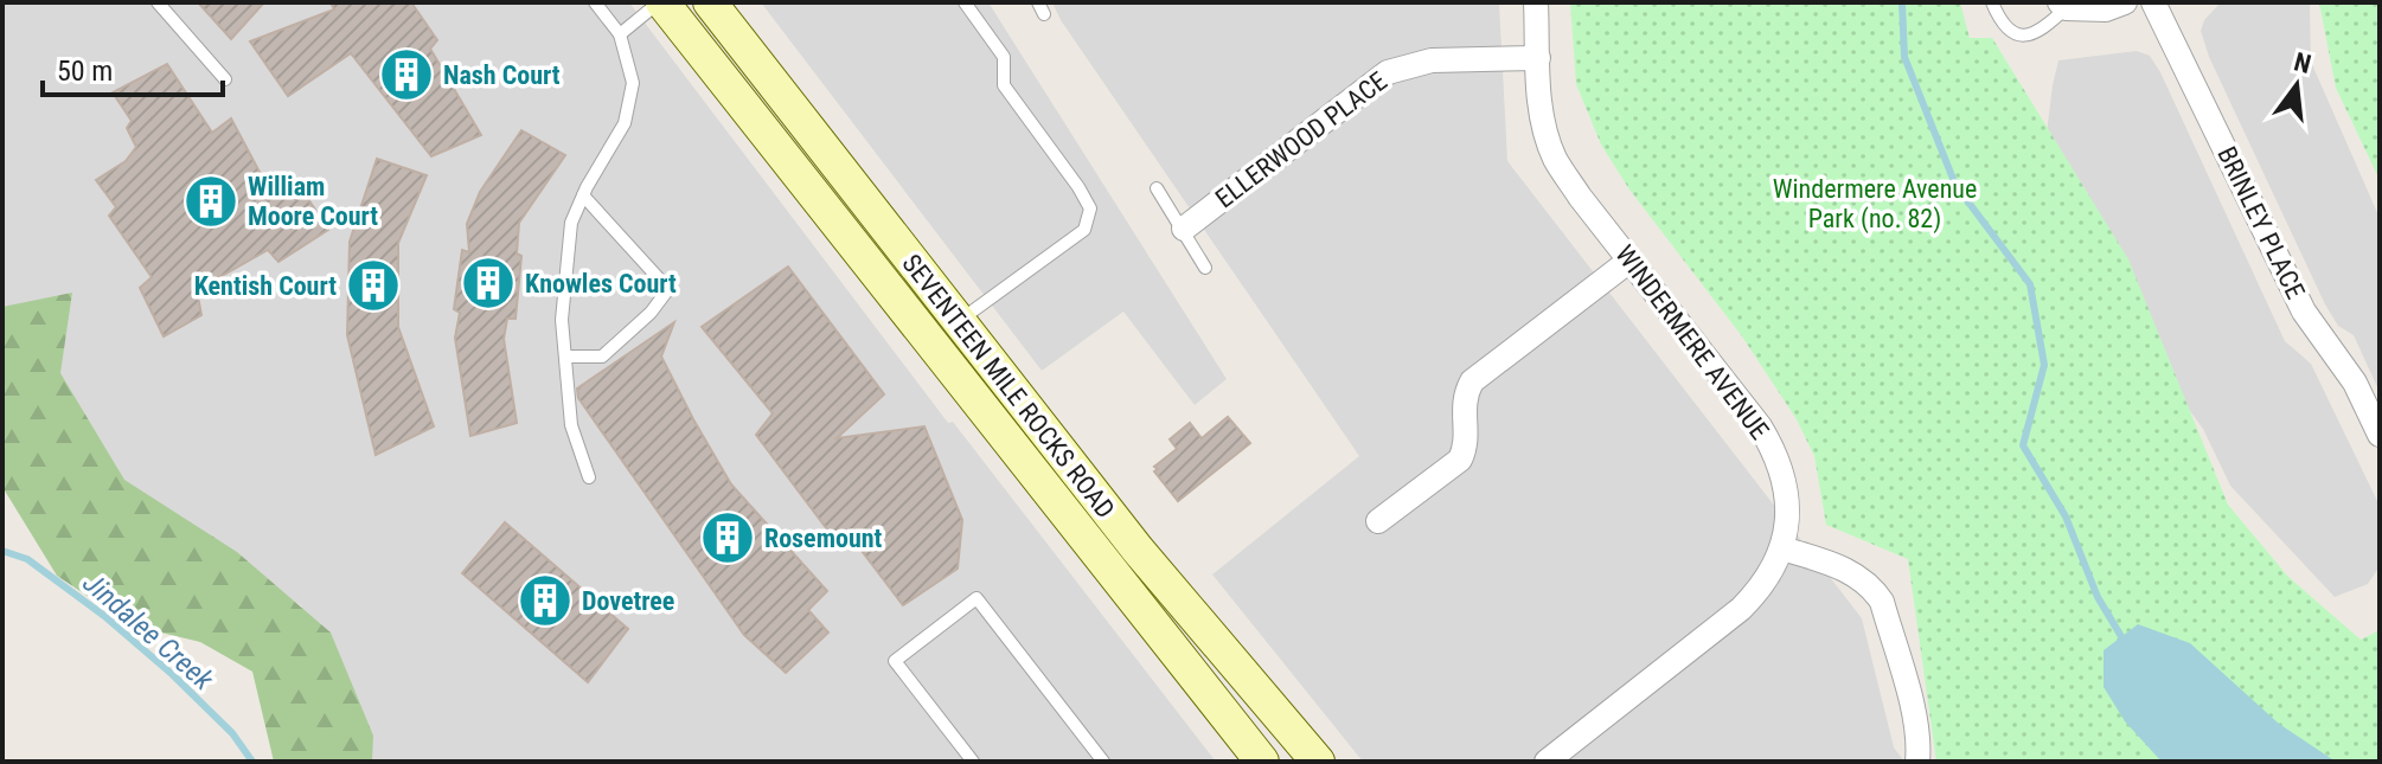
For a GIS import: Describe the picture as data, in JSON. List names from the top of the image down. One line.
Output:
{"streets":{"main road":["SEVENTEEN MILE ROCKS ROAD"],"street":["ELLERWOOD PLACE","BRINLEY PLACE","WINDERMERE AVENUE"]},"crossings":[["ELLERWOOD PLACE","WINDERMERE AVENUE"]],"water":["Jindalee Creek"],"parks":["Windermere Avenue Park (no. 82)"],"places":{"building":["Nash Court","William Moore Court","Knowles Court","Kentish Court","Rosemount","Dovetree"]},"scale_bar":"50 m","north":"top"}
